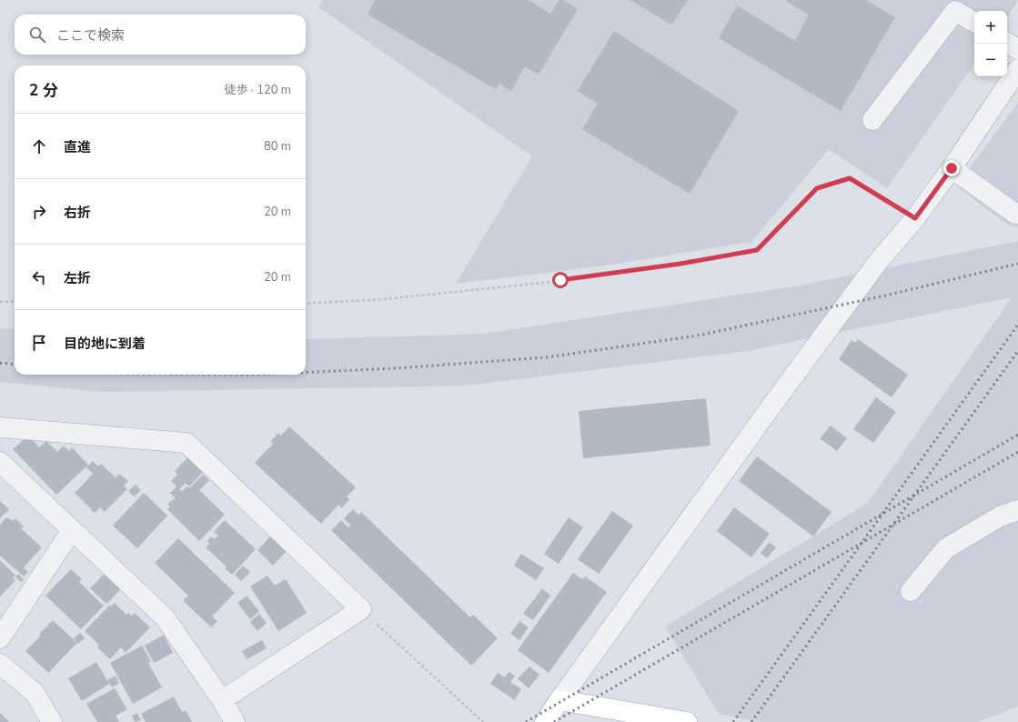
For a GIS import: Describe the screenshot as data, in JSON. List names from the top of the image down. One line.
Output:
{"page":{"map_buttons":["+","−"],"search":"ここで検索","heading":["2 分","徒歩 · 120 m"],"list":[["直進","80 m"],["右折","20 m"],["左折","20 m"],"目的地に到着"]}}
